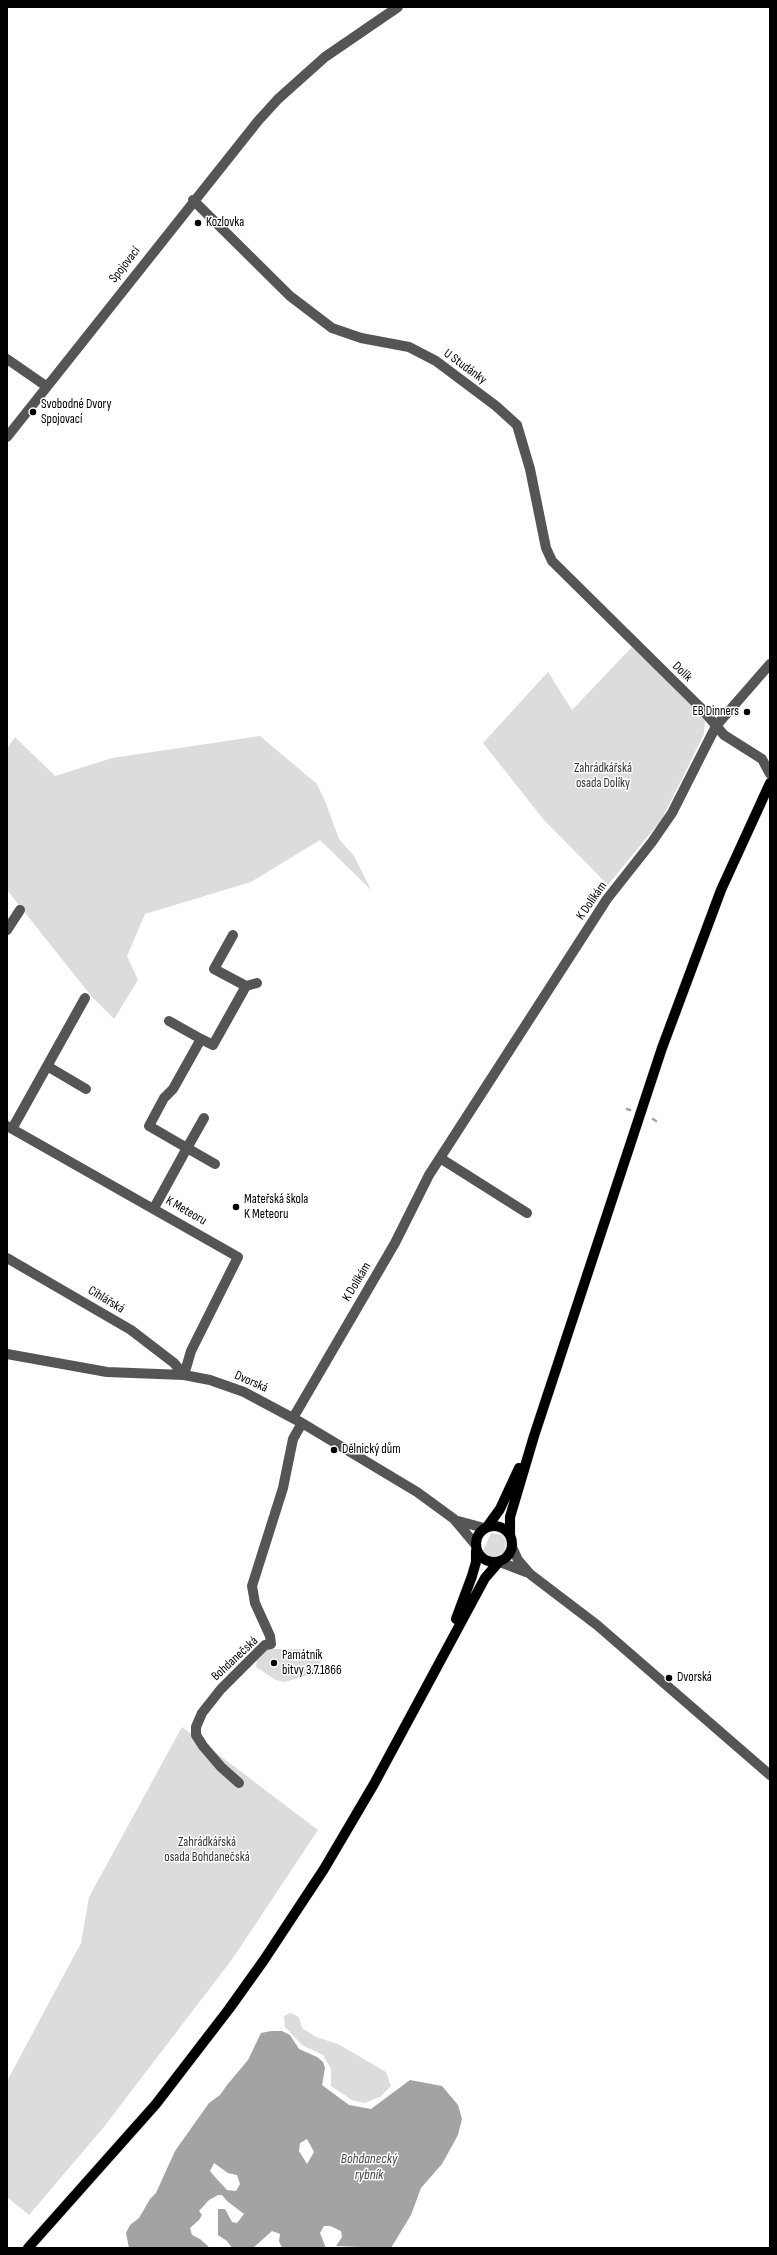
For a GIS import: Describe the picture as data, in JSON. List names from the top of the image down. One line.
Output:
{"streets":{"main road":["Dvorská"],"street":["Spojovací","U Studánky","Dolík","K Dolíkám","K Meteoru","Cihlářská","Bohdanečská"]},"crossings":[["Spojovací","U Studánky"],["U Studánky","Dolík"],["Dolík","K Dolíkám"],["K Dolíkám","Dvorská"],["K Dolíkám","Bohdanečská"],["K Meteoru","Cihlářská"],["K Meteoru","Dvorská"],["Cihlářská","Dvorská"],["Dvorská","Bohdanečská"]],"water":["Bohdanecký rybník"],"parks":["Zahrádkářská osada Dolíky","Zahrádkářská osada Bohdanečská"],"places":["Kozlovka","Svobodné Dvory Spojovací","EB Dinners","Mateřská škola K Meteoru","Dělnický dům","Památník bitvy 3.7.1866","Dvorská"]}
